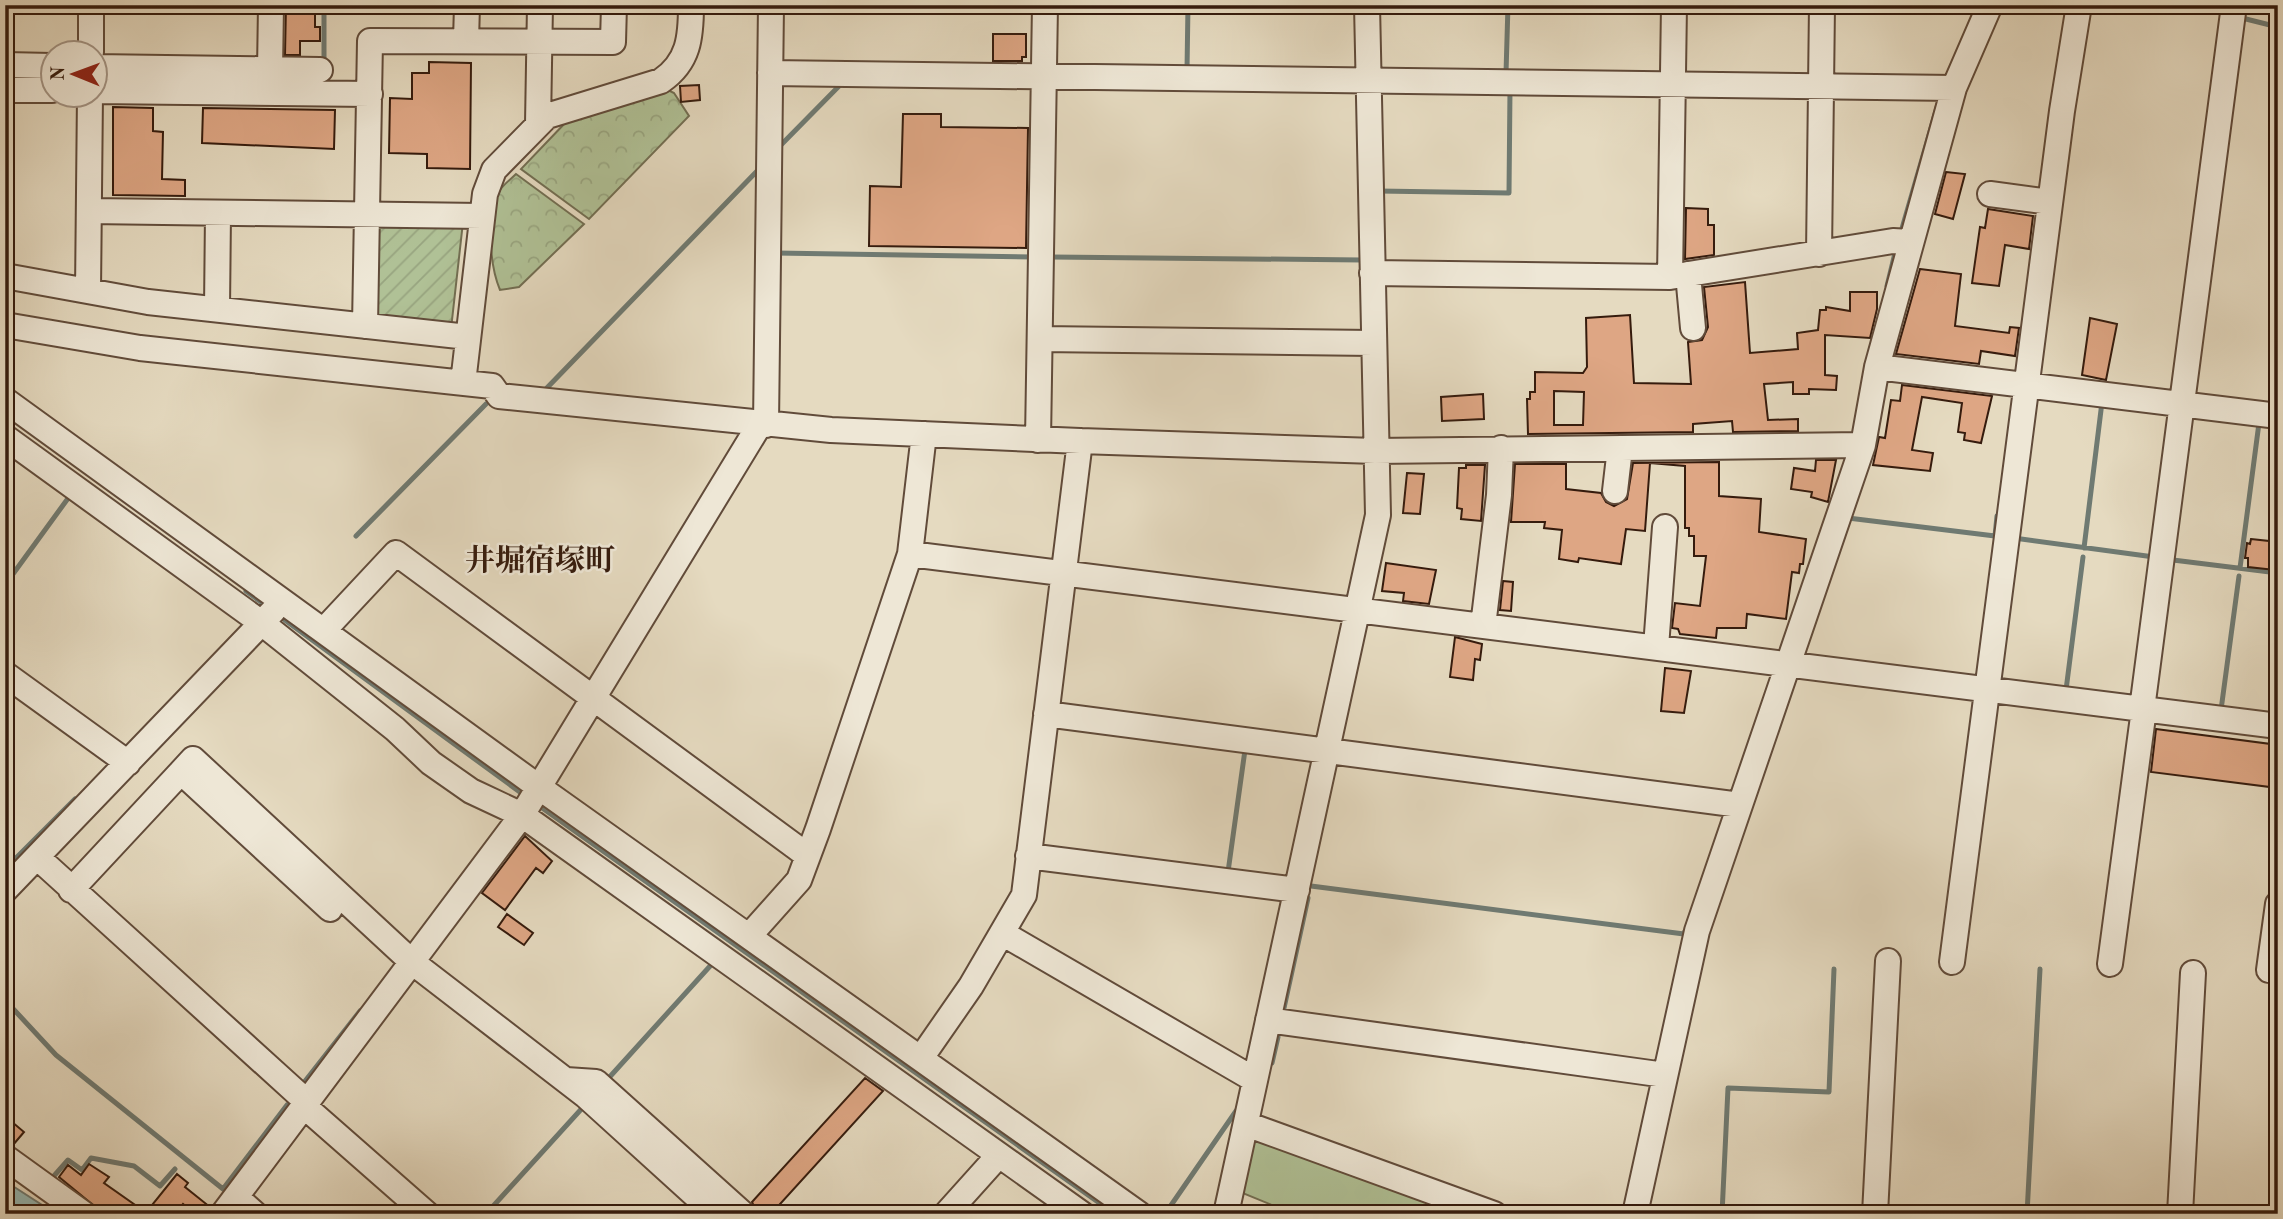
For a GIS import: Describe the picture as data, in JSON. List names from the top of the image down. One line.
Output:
{"districts":["井堀宿塚町"],"north":"left"}
